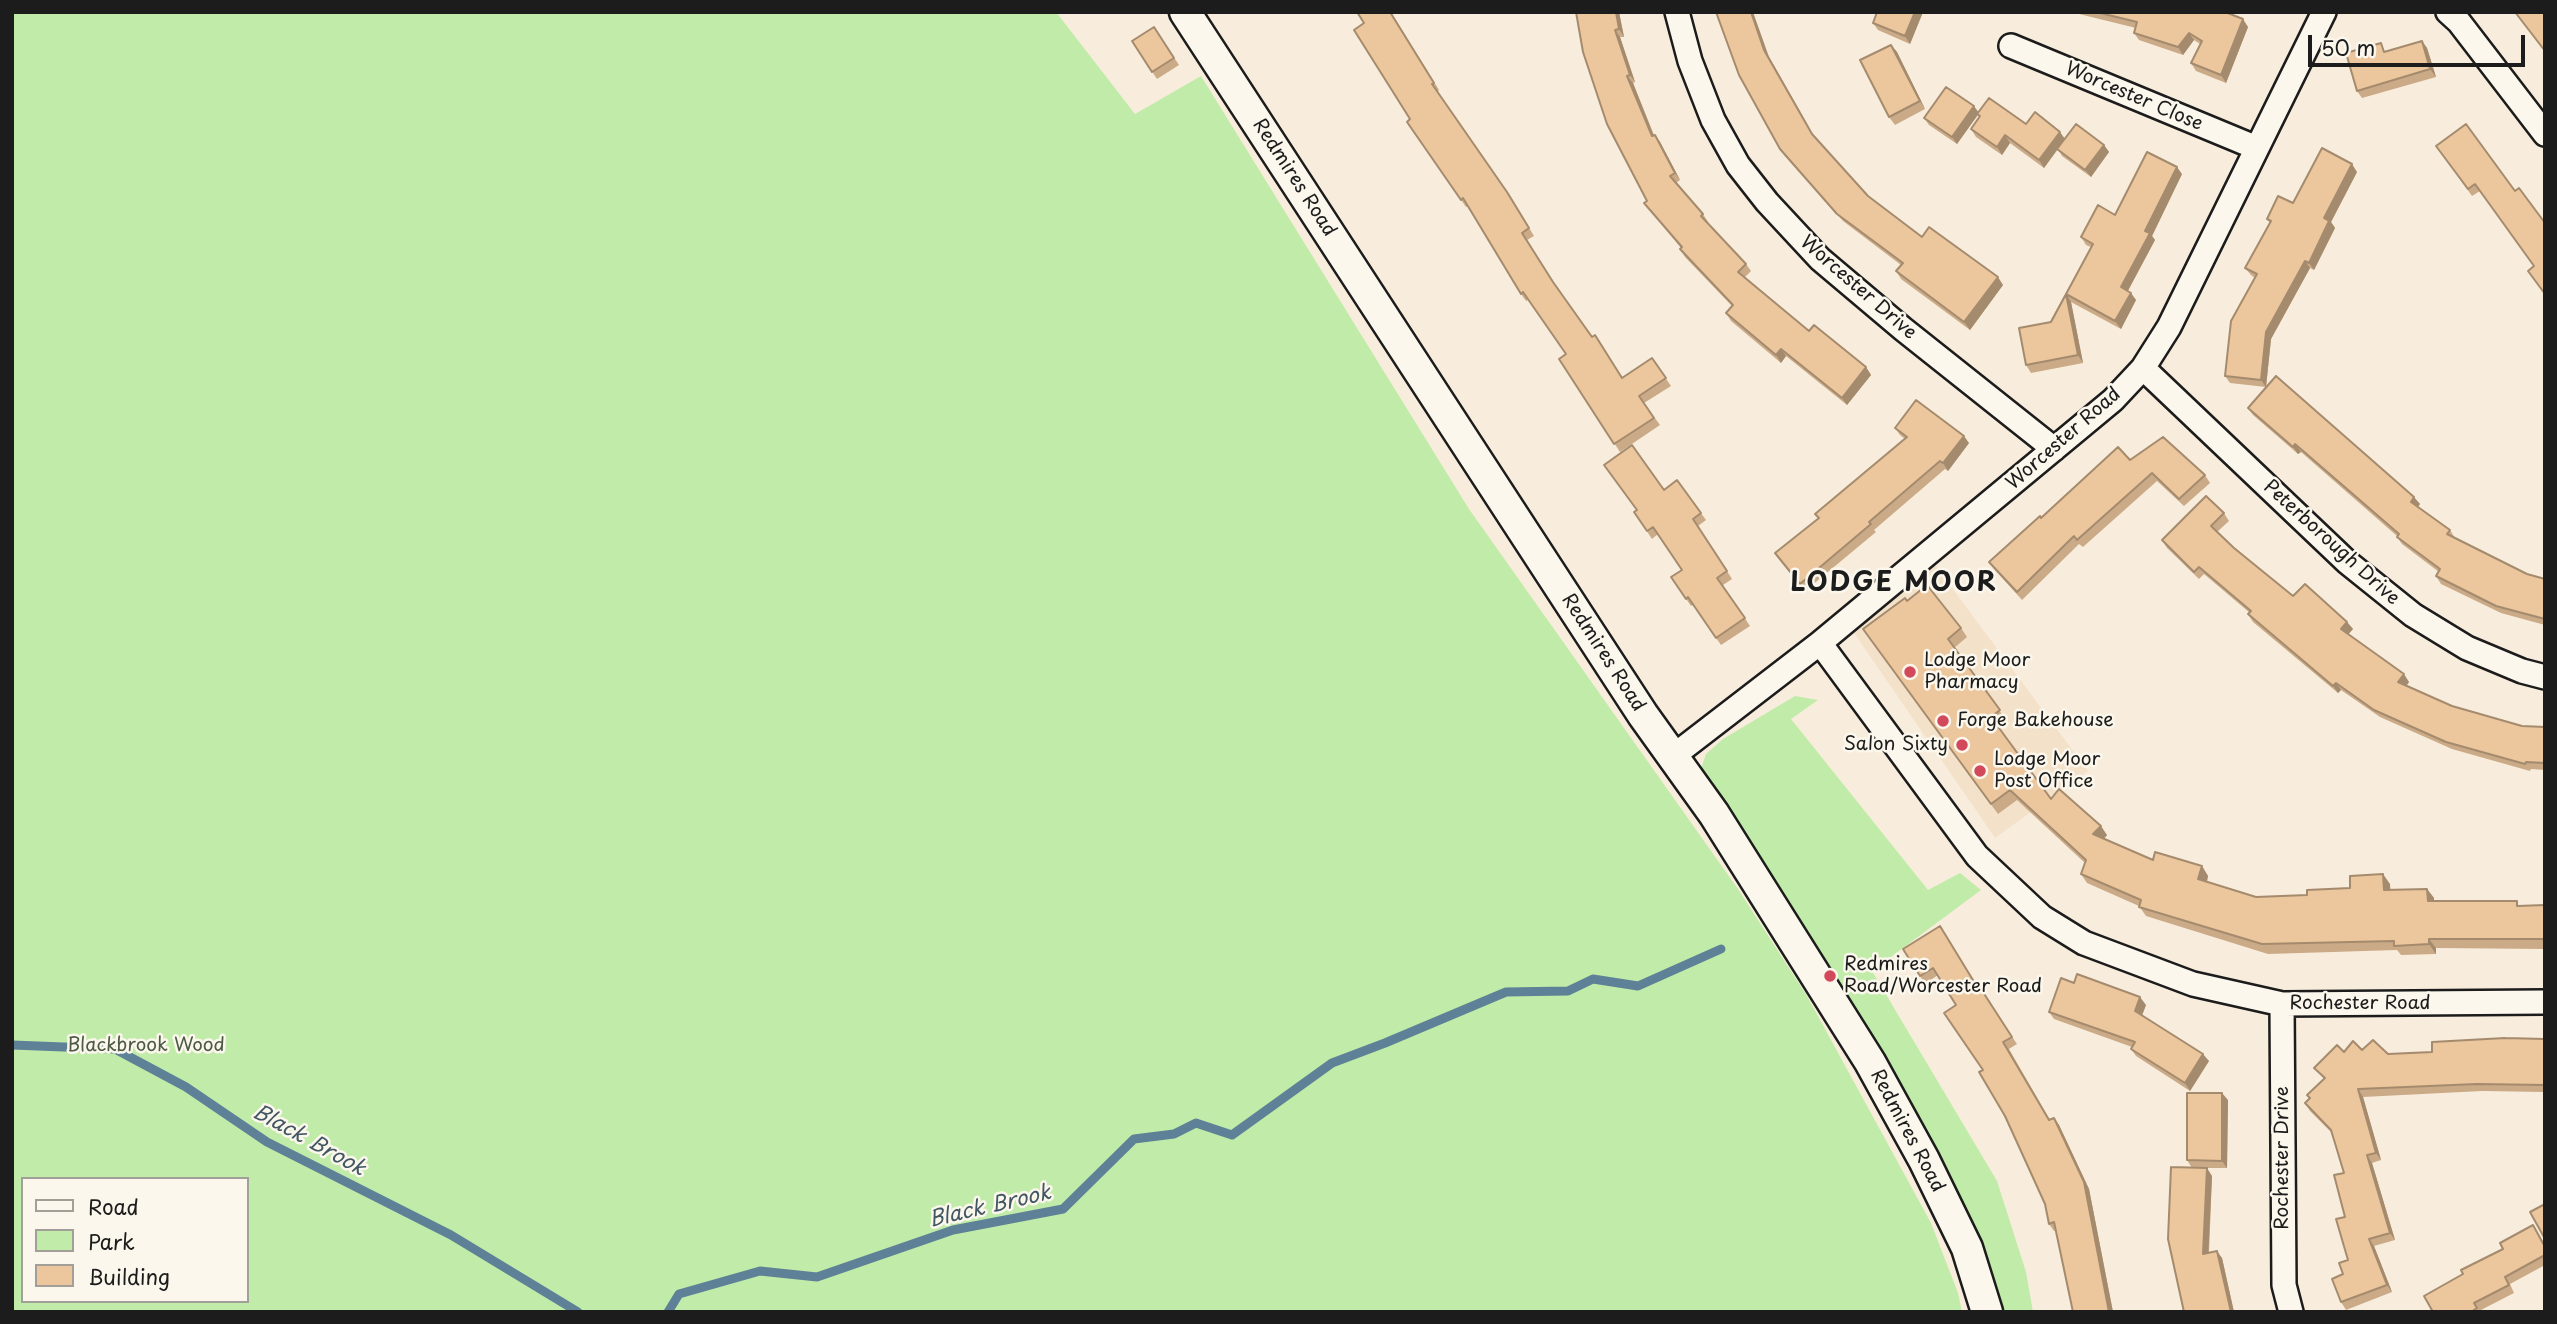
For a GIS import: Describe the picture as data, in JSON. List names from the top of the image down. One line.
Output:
{"streets":{"street":["Worcester Close","Redmires Road","Worcester Drive","Worcester Road","Peterborough Drive","Rochester Road","Rochester Drive"]},"crossings":[["Worcester Close","Worcester Road"],["Redmires Road","Worcester Road"],["Worcester Drive","Worcester Road"],["Worcester Road","Peterborough Drive"],["Worcester Road","Rochester Road"],["Rochester Road","Rochester Drive"]],"districts":["LODGE MOOR"],"water":["Black Brook"],"parks":["Blackbrook Wood"],"places":["Lodge Moor Pharmacy","Forge Bakehouse","Salon Sixty","Lodge Moor Post Office","Redmires Road/Worcester Road"],"legend":["Road","Park","Building"],"scale_bar":"50 m"}
